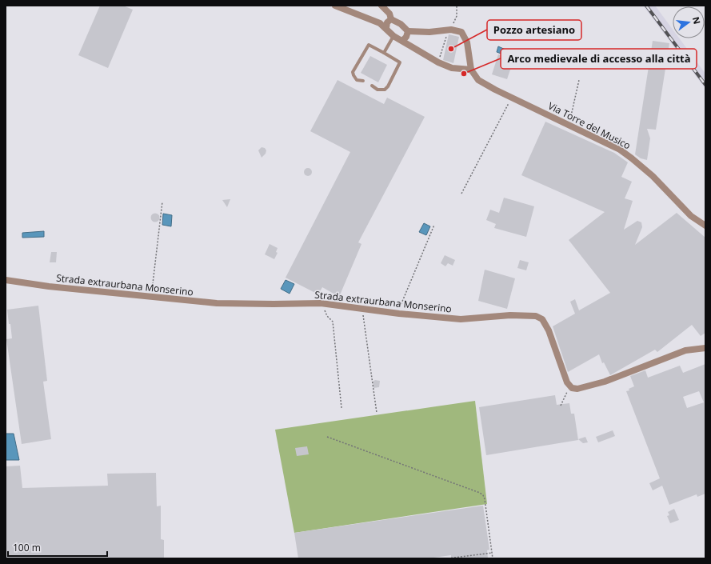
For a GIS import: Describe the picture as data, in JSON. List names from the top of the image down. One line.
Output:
{"streets":{"street":["Via Torre del Musico","Strada extraurbana Monserino"]},"places":["Pozzo artesiano","Arco medievale di accesso alla città"],"scale_bar":"100 m","north":"right"}
